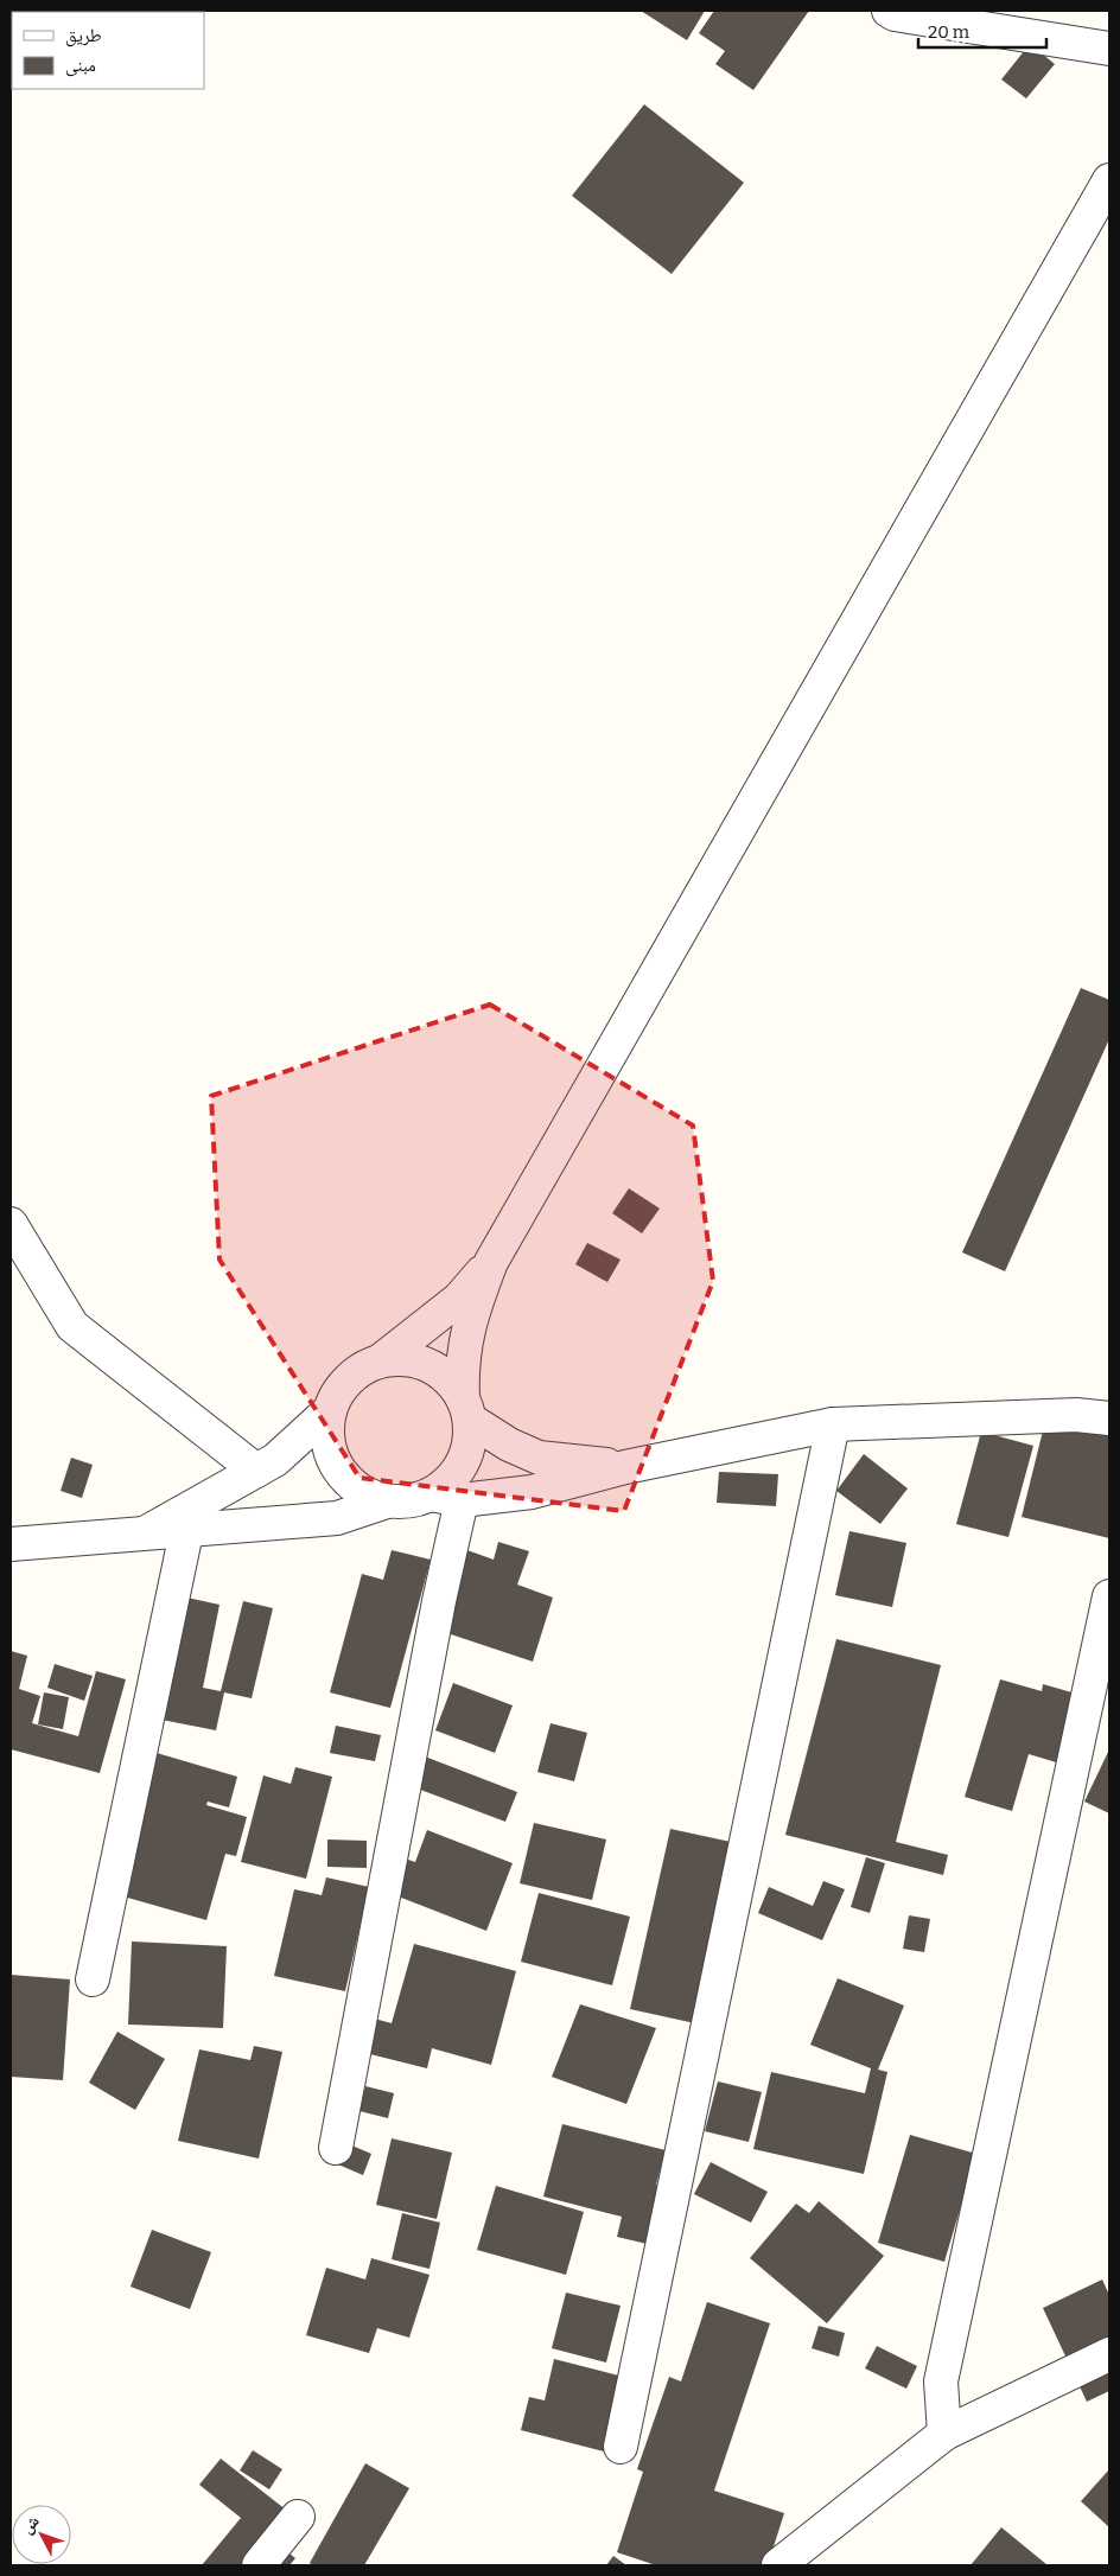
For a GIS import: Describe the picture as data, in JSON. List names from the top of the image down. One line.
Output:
{"legend":["طريق","مبنى"],"scale_bar":"20 m","north":"top left"}
